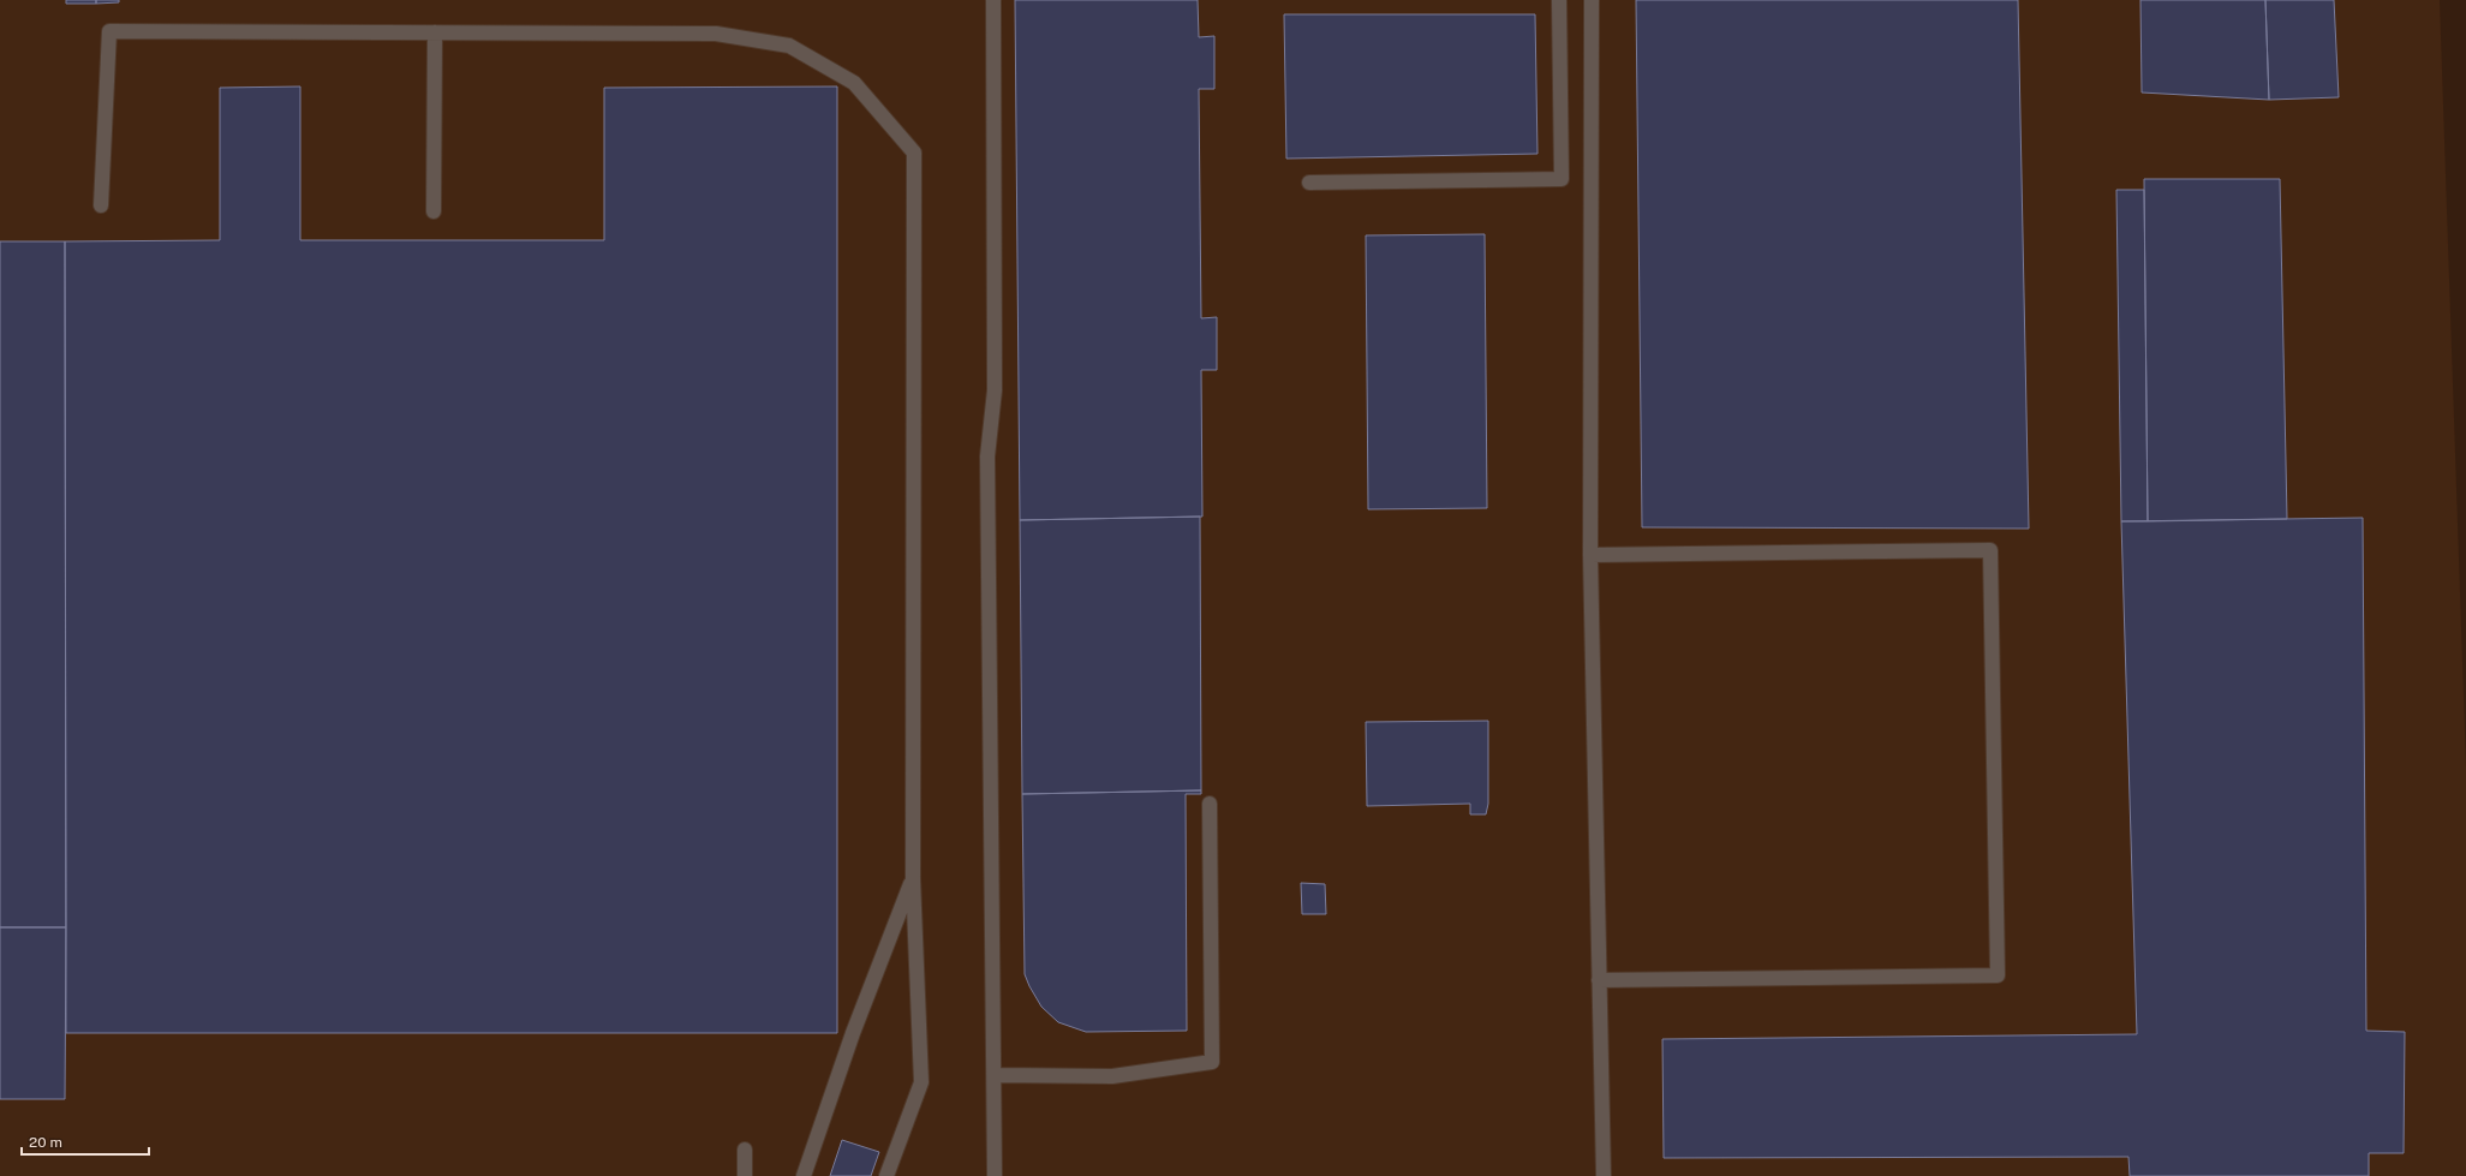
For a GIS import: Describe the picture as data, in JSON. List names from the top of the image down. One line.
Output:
{"scale_bar":"20 m"}
